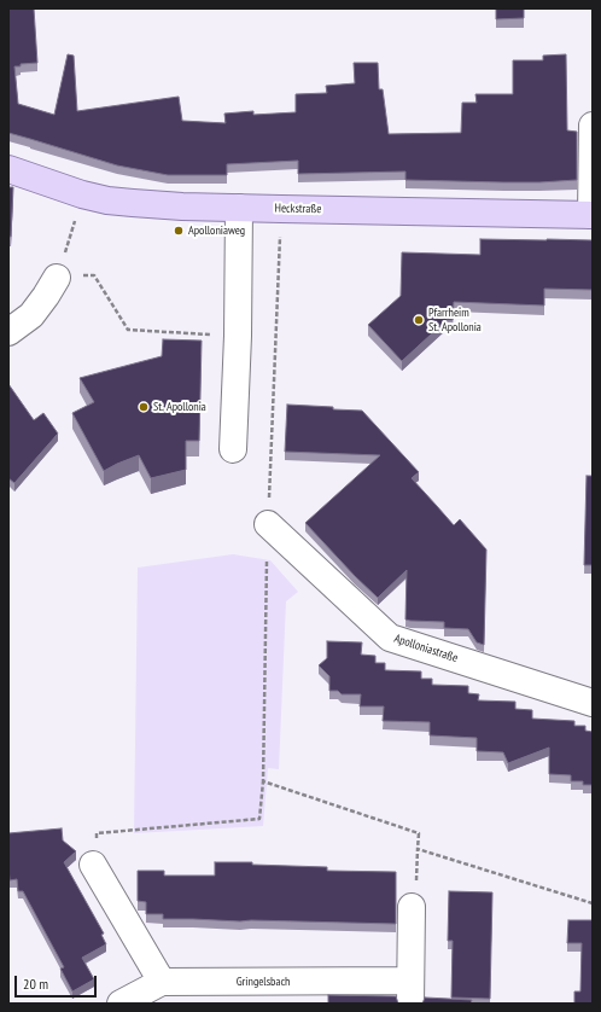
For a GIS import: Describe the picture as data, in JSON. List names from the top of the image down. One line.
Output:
{"streets":{"main road":["Heckstraße"],"street":["Apolloniastraße","Gringelsbach"]},"places":["Apolloniaweg","Pfarrheim St. Apollonia","St. Apollonia"],"scale_bar":"20 m"}
